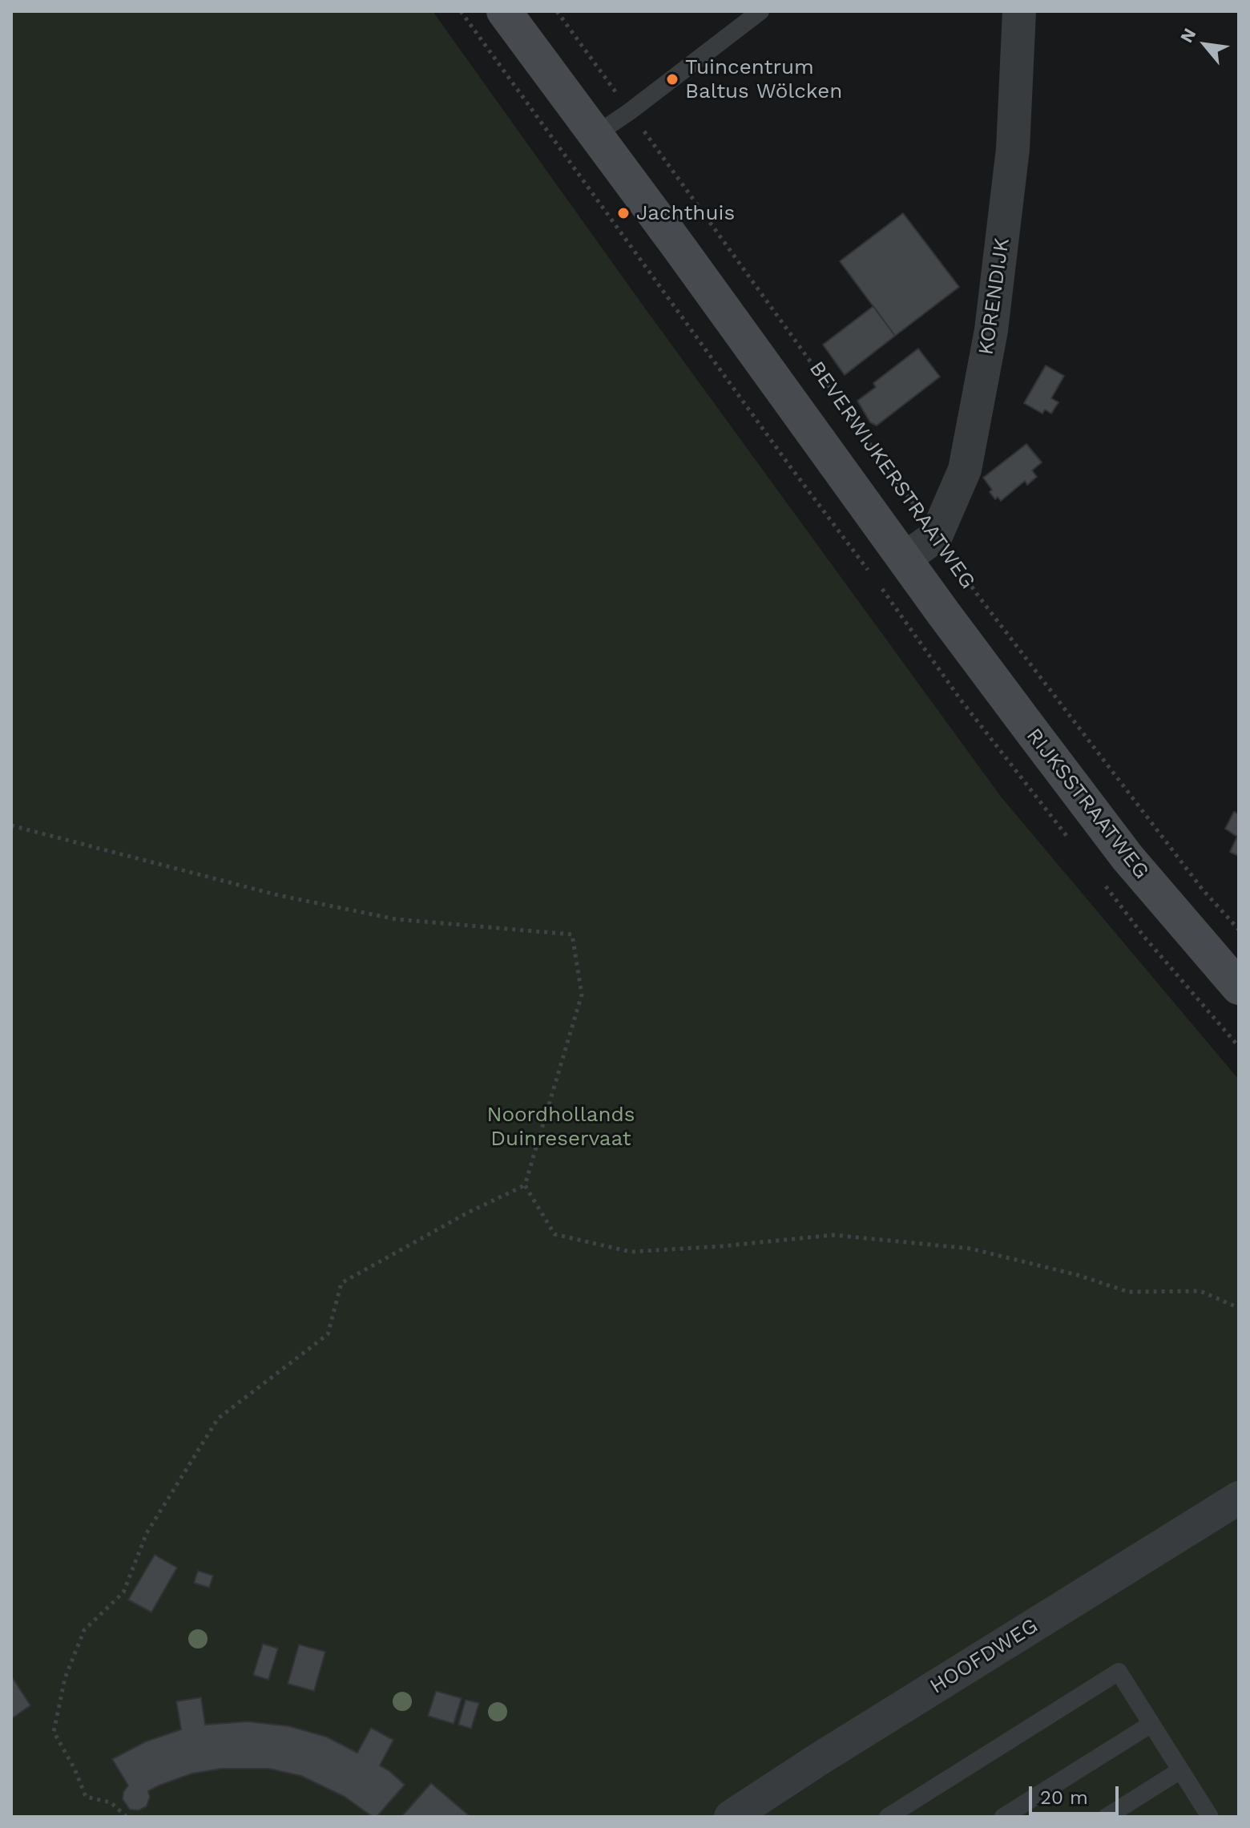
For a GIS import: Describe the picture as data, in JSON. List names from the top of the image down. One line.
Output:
{"streets":{"main road":["BEVERWIJKERSTRAATWEG","RIJKSSTRAATWEG"],"street":["KORENDIJK","HOOFDWEG"]},"crossings":[["KORENDIJK","BEVERWIJKERSTRAATWEG"],["BEVERWIJKERSTRAATWEG","RIJKSSTRAATWEG"]],"parks":["Noordhollands Duinreservaat"],"places":["Tuincentrum Baltus Wölcken","Jachthuis"],"scale_bar":"20 m","north":"top left"}
